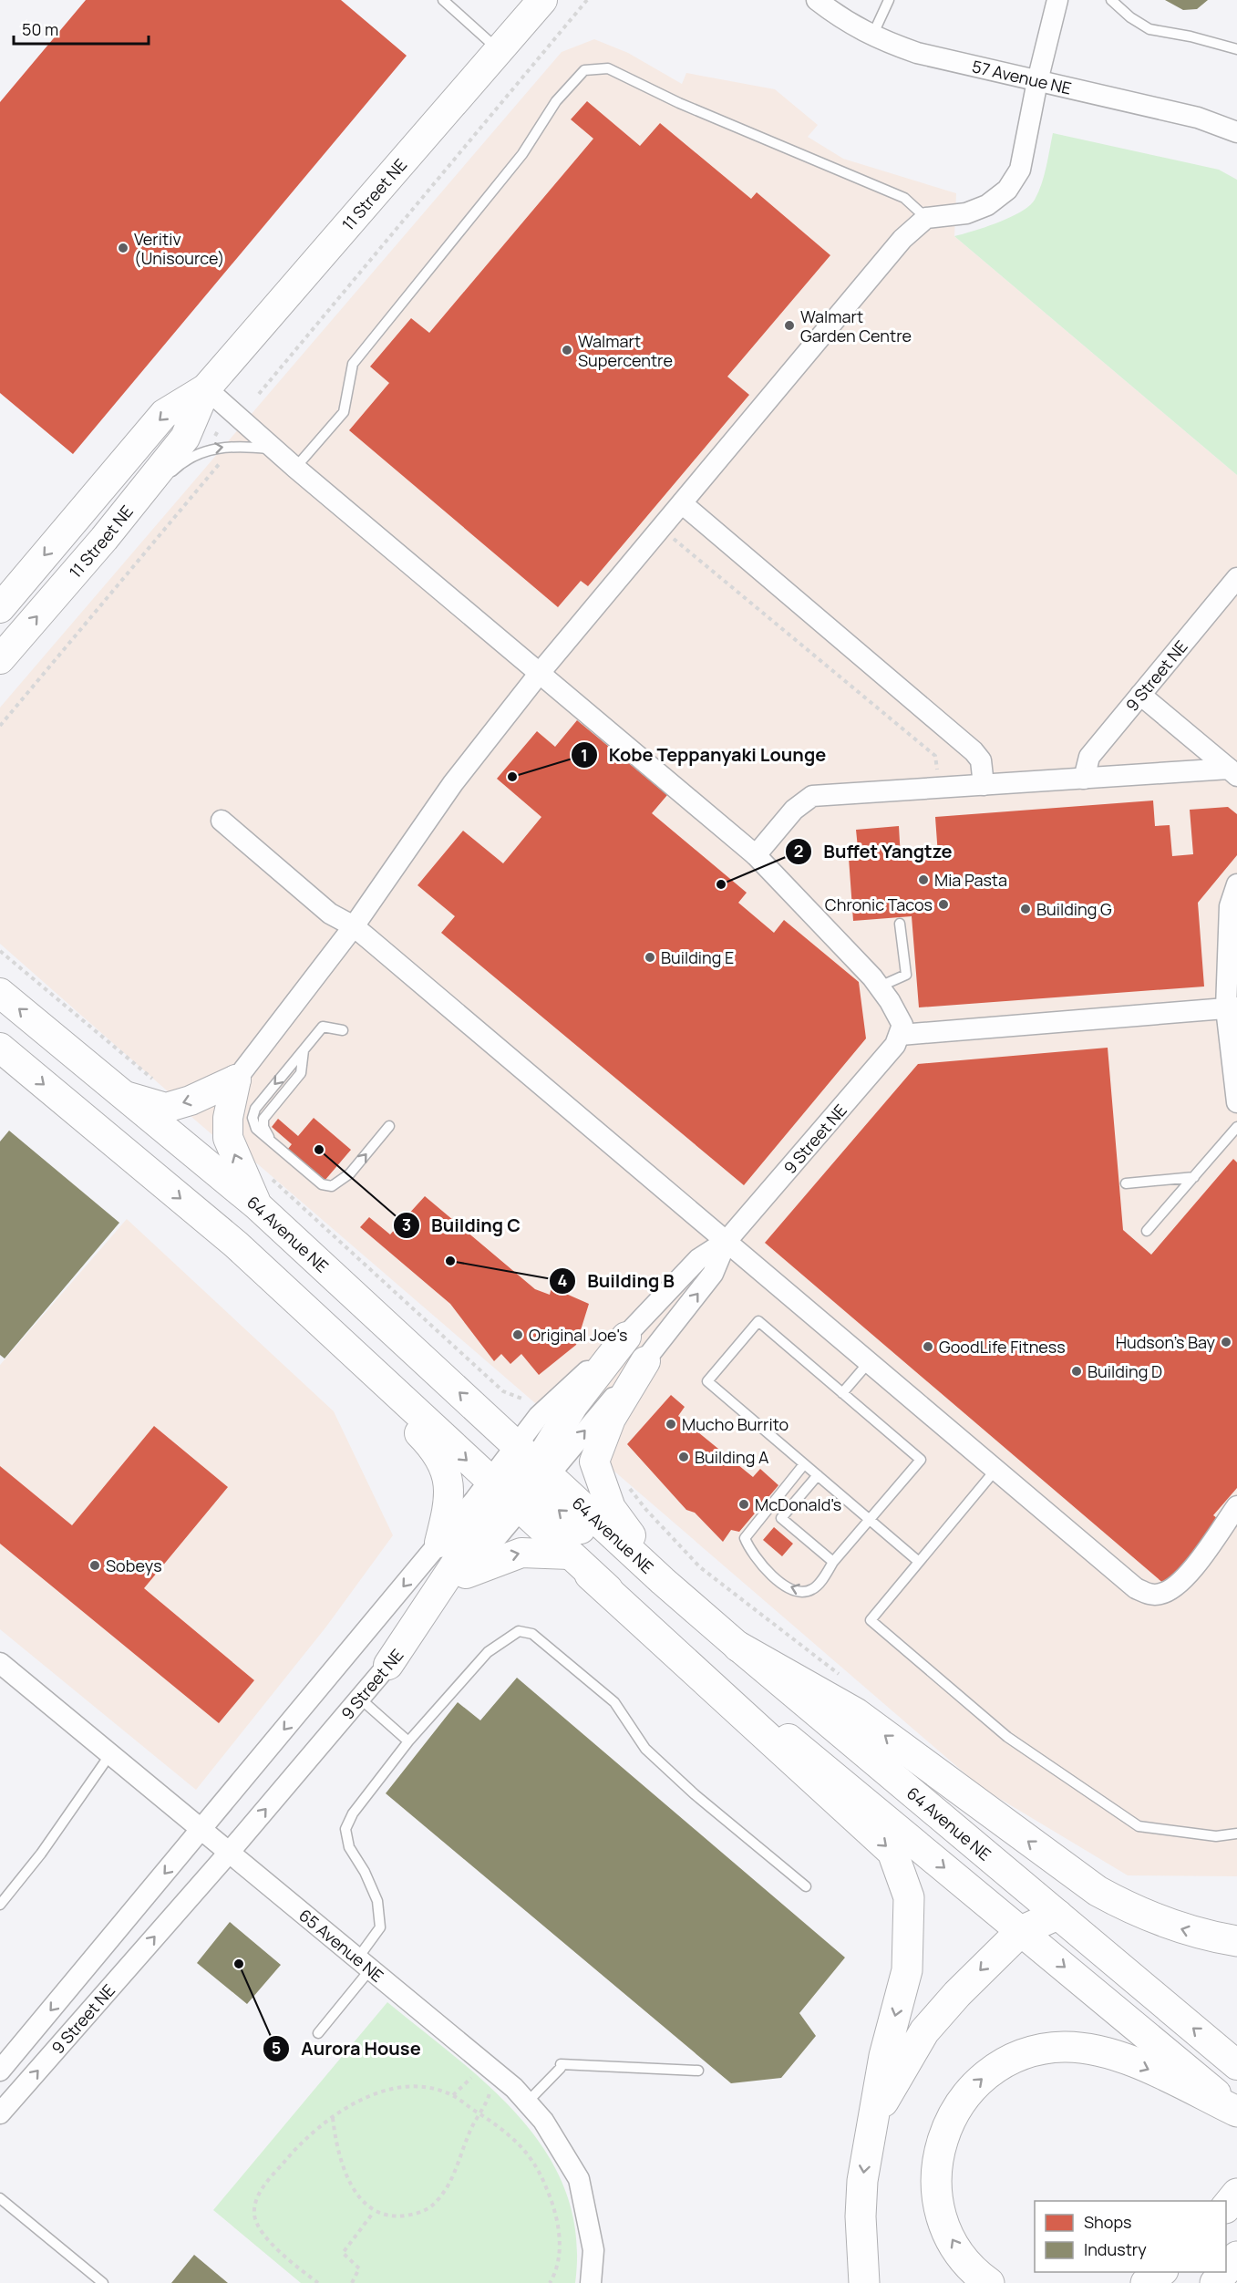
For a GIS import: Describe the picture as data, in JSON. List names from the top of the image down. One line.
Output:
{"streets":{"street":["57 Avenue NE","11 Street NE","9 Street NE","64 Avenue NE","65 Avenue NE"]},"crossings":[["9 Street NE","64 Avenue NE"],["9 Street NE","65 Avenue NE"]],"places":["Veritiv (Unisource)","Walmart Garden Centre","Walmart Supercentre","Kobe Teppanyaki Lounge","Mia Pasta","Buffet Yangtze","Chronic Tacos","Building G","Building E","Building C","Building B","Original Joe's","Hudson's Bay","GoodLife Fitness","Building D","Mucho Burrito","Building A","McDonald's","Sobeys","Aurora House"],"legend":["Shops","Industry"],"scale_bar":"50 m"}
